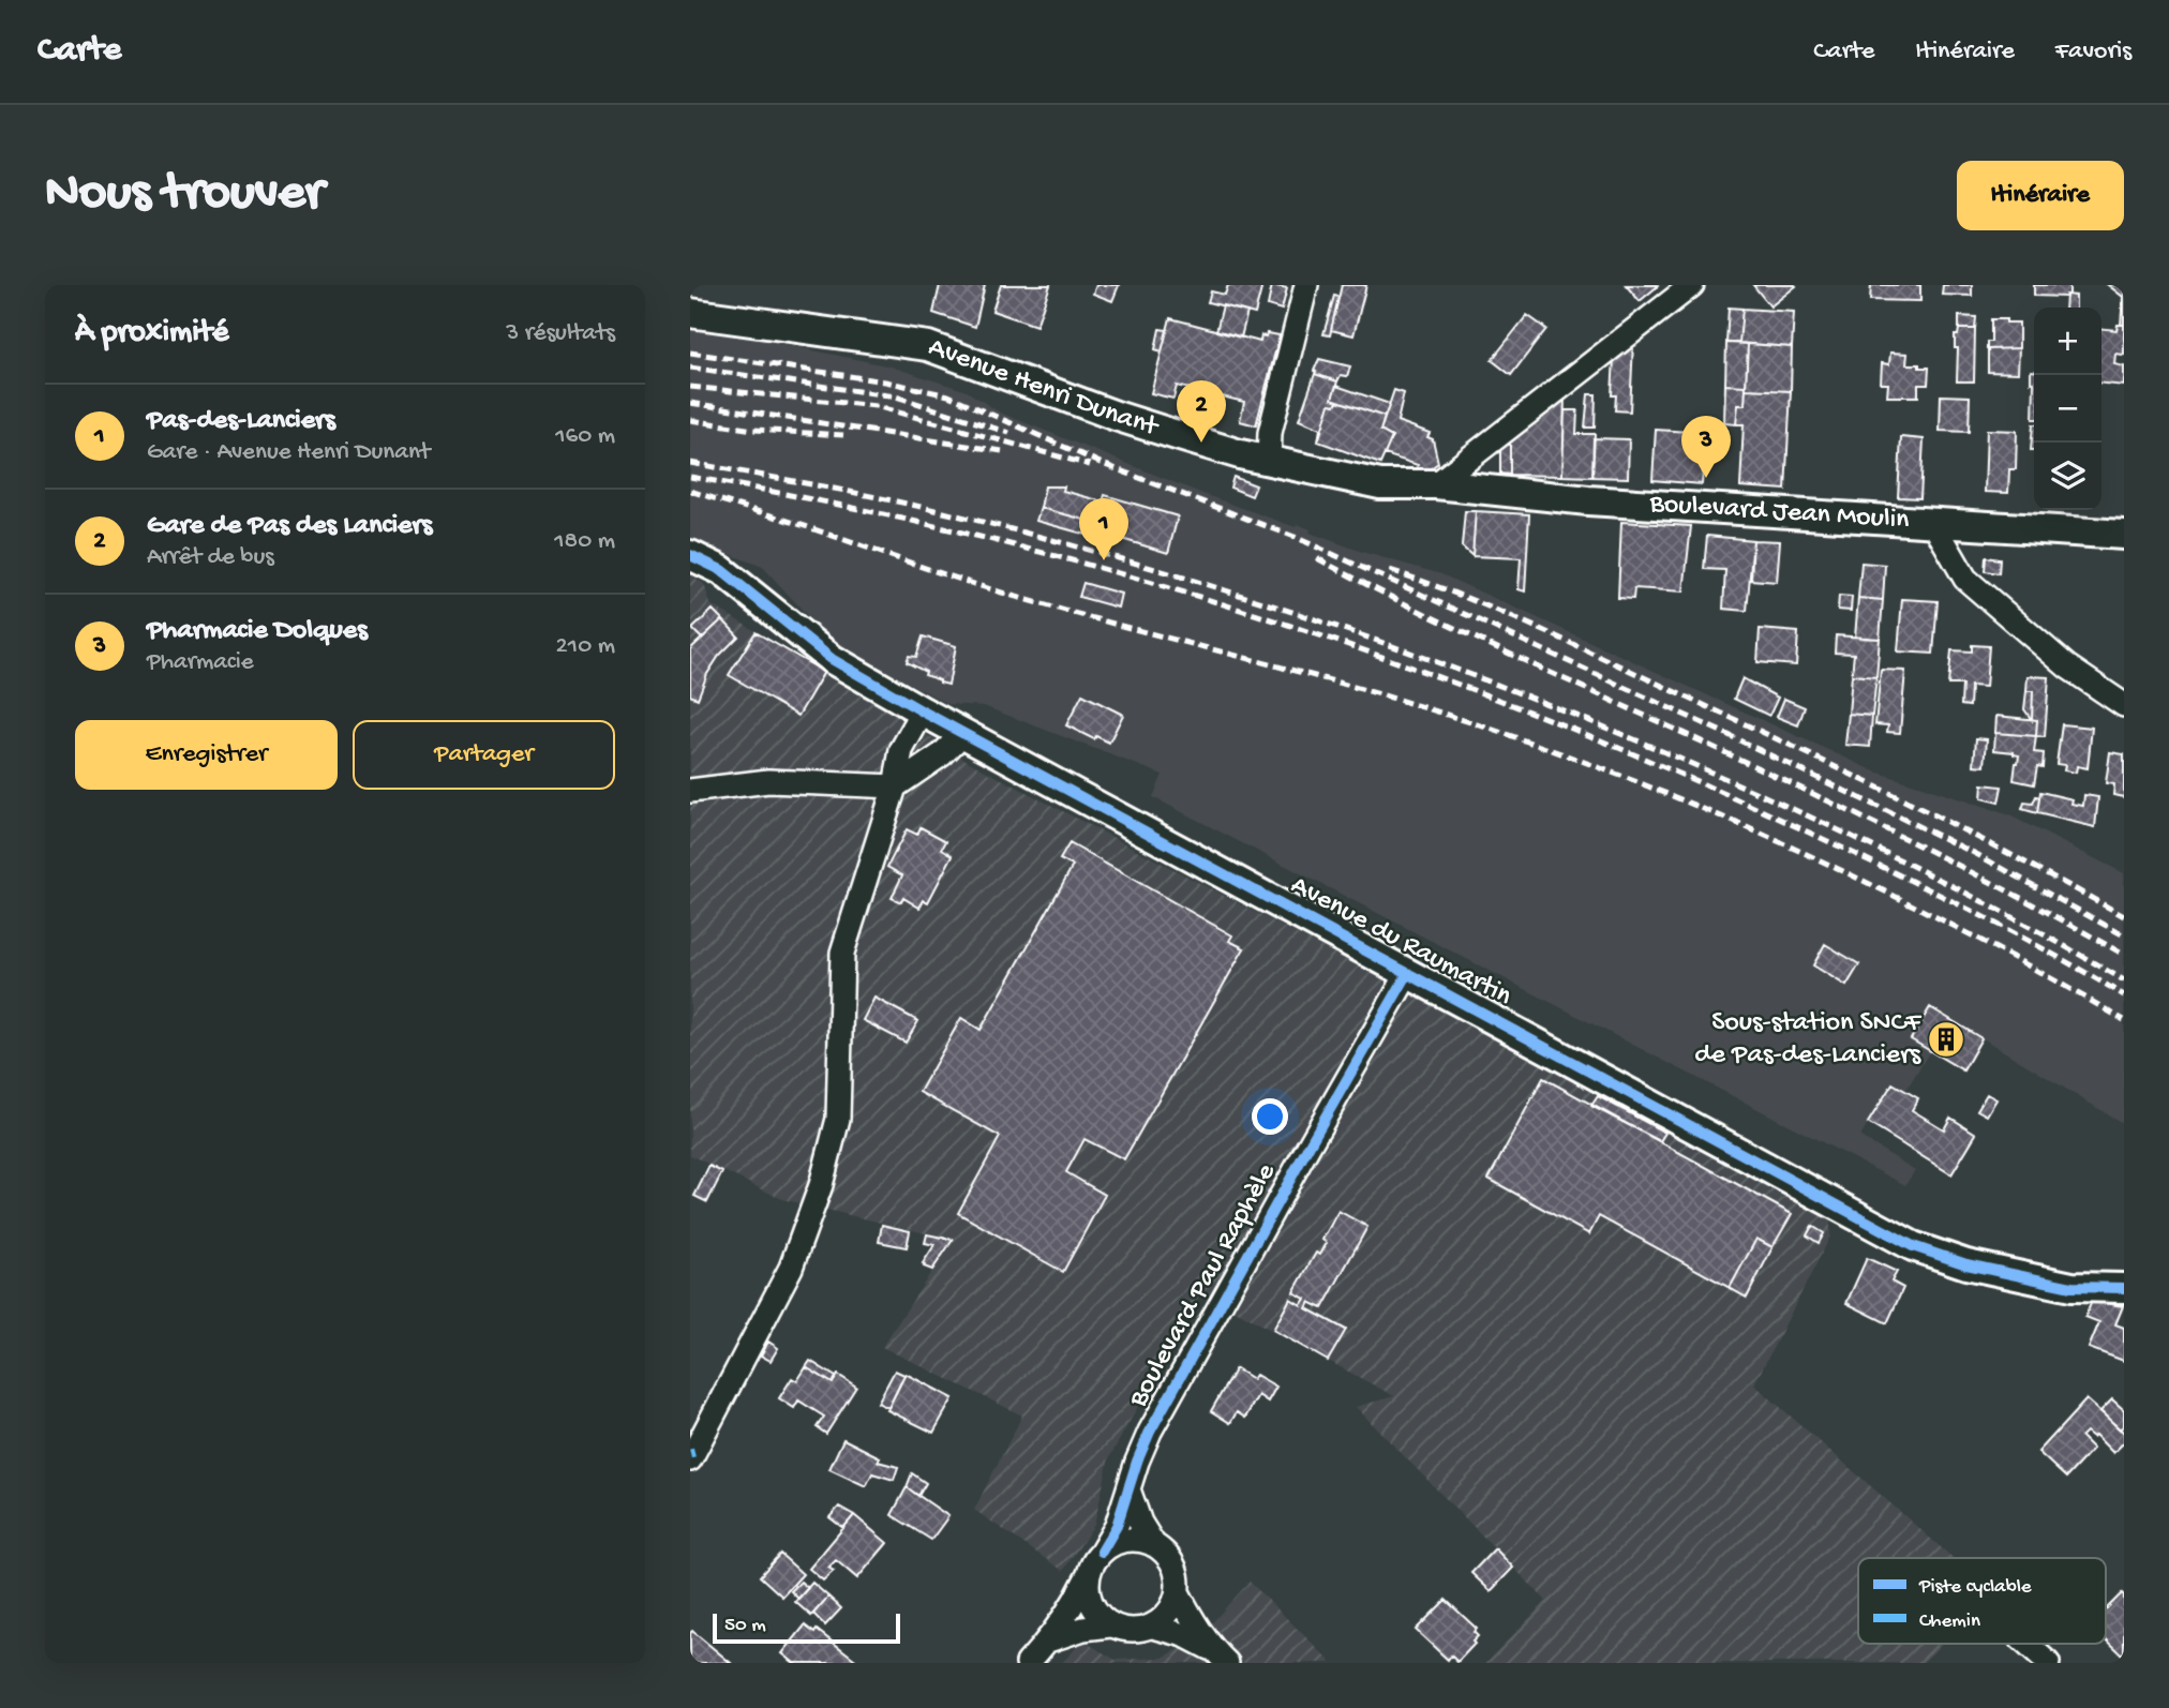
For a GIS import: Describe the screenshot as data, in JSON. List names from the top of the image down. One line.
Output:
{"streets":{"street":["Avenue Henri Dunant","Boulevard Jean Moulin","Avenue du Raumartin","Boulevard Paul Raphèle"]},"crossings":[["Avenue Henri Dunant","Boulevard Jean Moulin"],["Avenue du Raumartin","Boulevard Paul Raphèle"]],"places":{"building":["Sous-station SNCF de Pas-des-Lanciers"]},"legend":["Piste cyclable","Chemin"],"scale_bar":"50 m","page":{"header":"Carte","nav":["Carte","Itinéraire","Favoris"],"buttons":["Itinéraire",["Enregistrer","Partager"]],"title":"Nous trouver","heading":["À proximité","3 résultats"],"map_buttons":["+","−"],"pins":["2","3","1"],"list":[{"mark":"1","name":"Pas-des-Lanciers","note":"Gare · Avenue Henri Dunant","value":"160 m"},{"mark":"2","name":"Gare de Pas des Lanciers","note":"Arrêt de bus","value":"180 m"},{"mark":"3","name":"Pharmacie Dolques","note":"Pharmacie","value":"210 m"}],"scale":"50 m"}}
